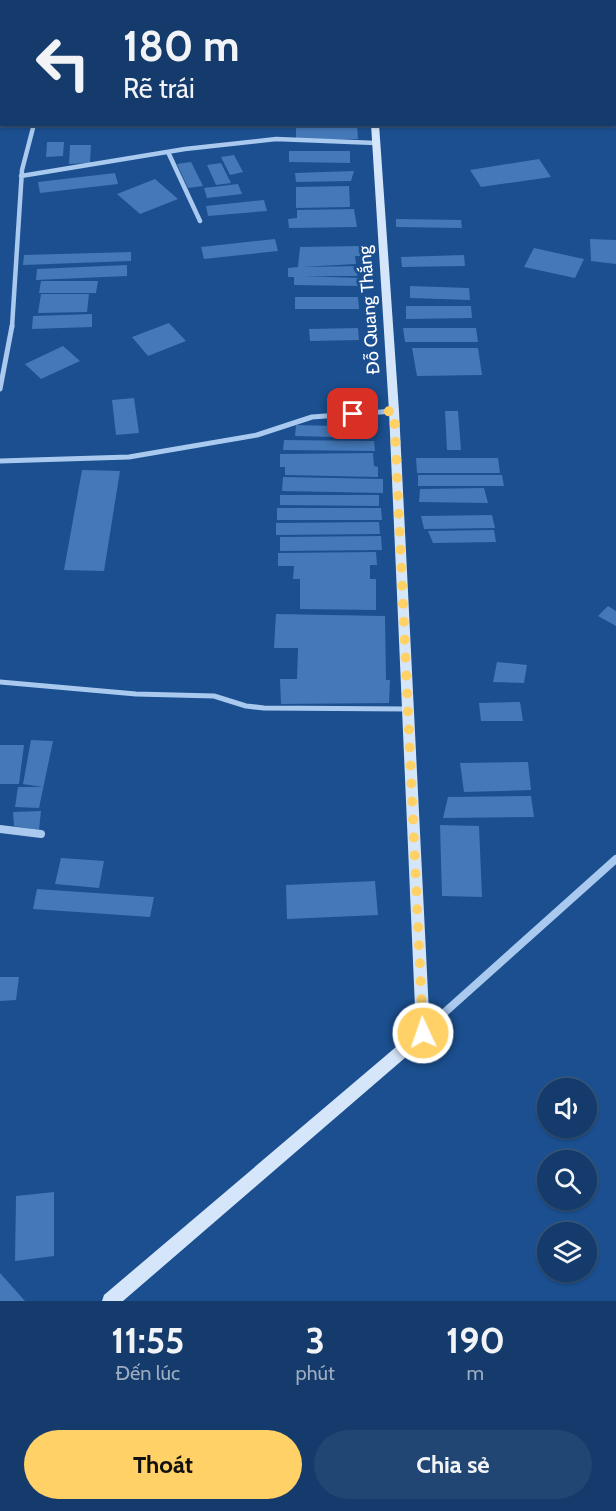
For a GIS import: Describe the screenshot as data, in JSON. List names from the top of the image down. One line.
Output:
{"streets":{"street":["Đỗ Quang Thắng"]},"page":{"turn":["180 m","Rẽ trái"],"eta":["11:55","Đến lúc","3","phút","190","m"],"buttons":["Thoát","Chia sẻ"]}}
